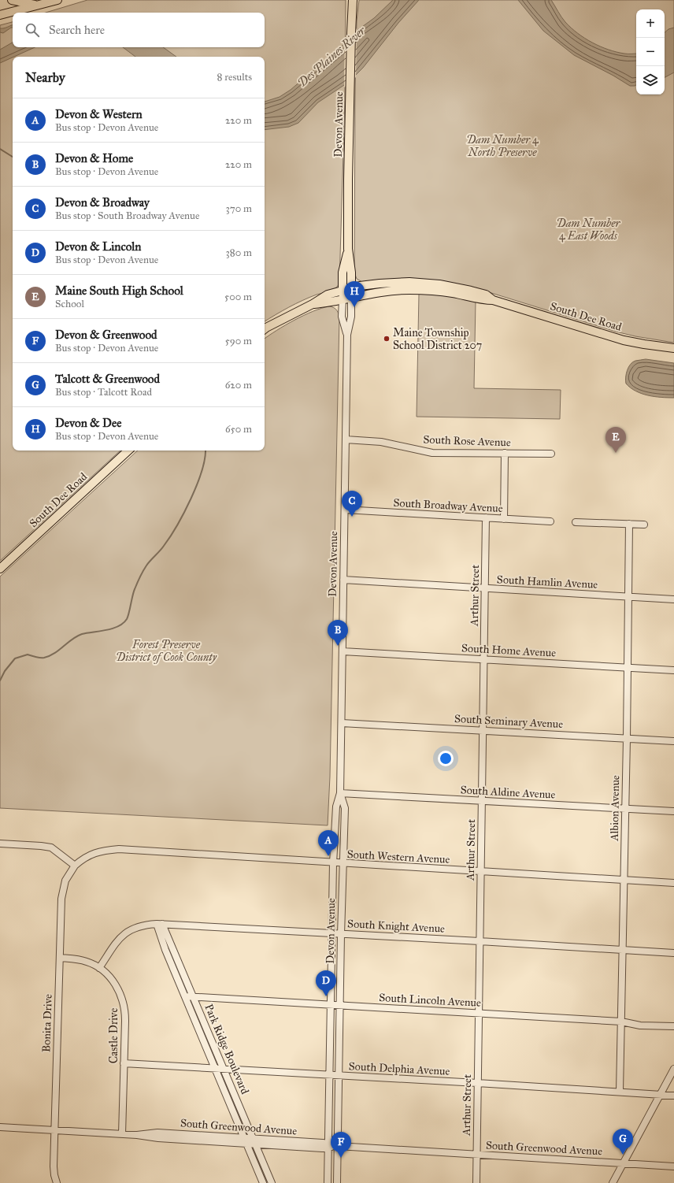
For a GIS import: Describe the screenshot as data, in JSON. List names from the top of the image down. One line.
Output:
{"streets":{"main road":["Devon Avenue","South Dee Road"],"street":["South Rose Avenue","South Broadway Avenue","South Hamlin Avenue","Arthur Street","South Home Avenue","South Seminary Avenue","South Aldine Avenue","Albion Avenue","South Western Avenue","South Knight Avenue","South Lincoln Avenue","Bonita Drive","Castle Drive","Park Ridge Boulevard","South Delphia Avenue","South Greenwood Avenue"]},"crossings":[["Devon Avenue","South Dee Road"],["Devon Avenue","South Rose Avenue"],["Devon Avenue","South Broadway Avenue"],["Devon Avenue","South Hamlin Avenue"],["Devon Avenue","South Home Avenue"],["Devon Avenue","South Seminary Avenue"],["Devon Avenue","South Aldine Avenue"],["Devon Avenue","South Western Avenue"],["Devon Avenue","South Knight Avenue"],["Devon Avenue","South Lincoln Avenue"],["Devon Avenue","South Delphia Avenue"],["Devon Avenue","South Greenwood Avenue"],["South Broadway Avenue","Arthur Street"],["South Hamlin Avenue","Arthur Street"],["South Hamlin Avenue","Albion Avenue"],["Arthur Street","South Home Avenue"],["Arthur Street","South Seminary Avenue"],["Arthur Street","South Aldine Avenue"],["Arthur Street","South Western Avenue"],["Arthur Street","South Knight Avenue"],["Arthur Street","South Lincoln Avenue"],["Arthur Street","South Delphia Avenue"],["Arthur Street","South Greenwood Avenue"],["South Home Avenue","Albion Avenue"],["South Seminary Avenue","Albion Avenue"],["South Aldine Avenue","Albion Avenue"],["Albion Avenue","South Western Avenue"],["Albion Avenue","South Knight Avenue"],["Albion Avenue","South Lincoln Avenue"],["Albion Avenue","South Delphia Avenue"],["South Western Avenue","Bonita Drive"],["South Knight Avenue","Castle Drive"],["South Knight Avenue","Park Ridge Boulevard"],["South Lincoln Avenue","Park Ridge Boulevard"],["Bonita Drive","Castle Drive"],["Bonita Drive","South Greenwood Avenue"],["Castle Drive","South Delphia Avenue"],["Castle Drive","South Greenwood Avenue"],["Park Ridge Boulevard","South Delphia Avenue"],["Park Ridge Boulevard","South Greenwood Avenue"]],"water":["Des Plaines River"],"parks":["Dam Number 4 North Preserve","Dam Number 4 East Woods","Forest Preserve District of Cook County"],"places":["Maine Township School District 207"],"page":{"map_buttons":["+","−"],"search":"Search here","heading":["Nearby","8 results"],"list":[{"mark":"A","name":"Devon & Western","note":"Bus stop · Devon Avenue","value":"220 m"},{"mark":"B","name":"Devon & Home","note":"Bus stop · Devon Avenue","value":"220 m"},{"mark":"C","name":"Devon & Broadway","note":"Bus stop · South Broadway Avenue","value":"370 m"},{"mark":"D","name":"Devon & Lincoln","note":"Bus stop · Devon Avenue","value":"380 m"},{"mark":"E","name":"Maine South High School","note":"School","value":"500 m"},{"mark":"F","name":"Devon & Greenwood","note":"Bus stop · Devon Avenue","value":"590 m"},{"mark":"G","name":"Talcott & Greenwood","note":"Bus stop · Talcott Road","value":"620 m"},{"mark":"H","name":"Devon & Dee","note":"Bus stop · Devon Avenue","value":"650 m"}],"pins":["H","E","C","B","A","D","G","F"]}}
